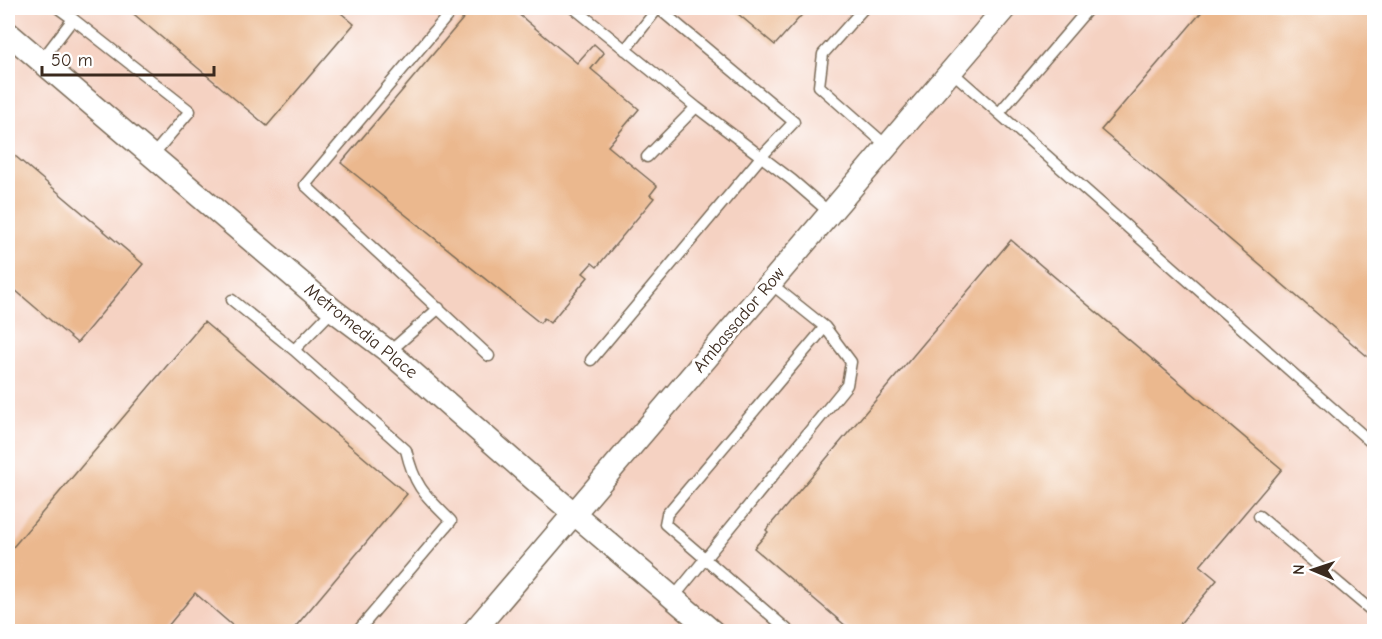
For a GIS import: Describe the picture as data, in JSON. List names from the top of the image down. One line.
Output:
{"streets":{"street":["Ambassador Row","Metromedia Place"]},"crossings":[["Ambassador Row","Metromedia Place"]],"scale_bar":"50 m","north":"left"}
